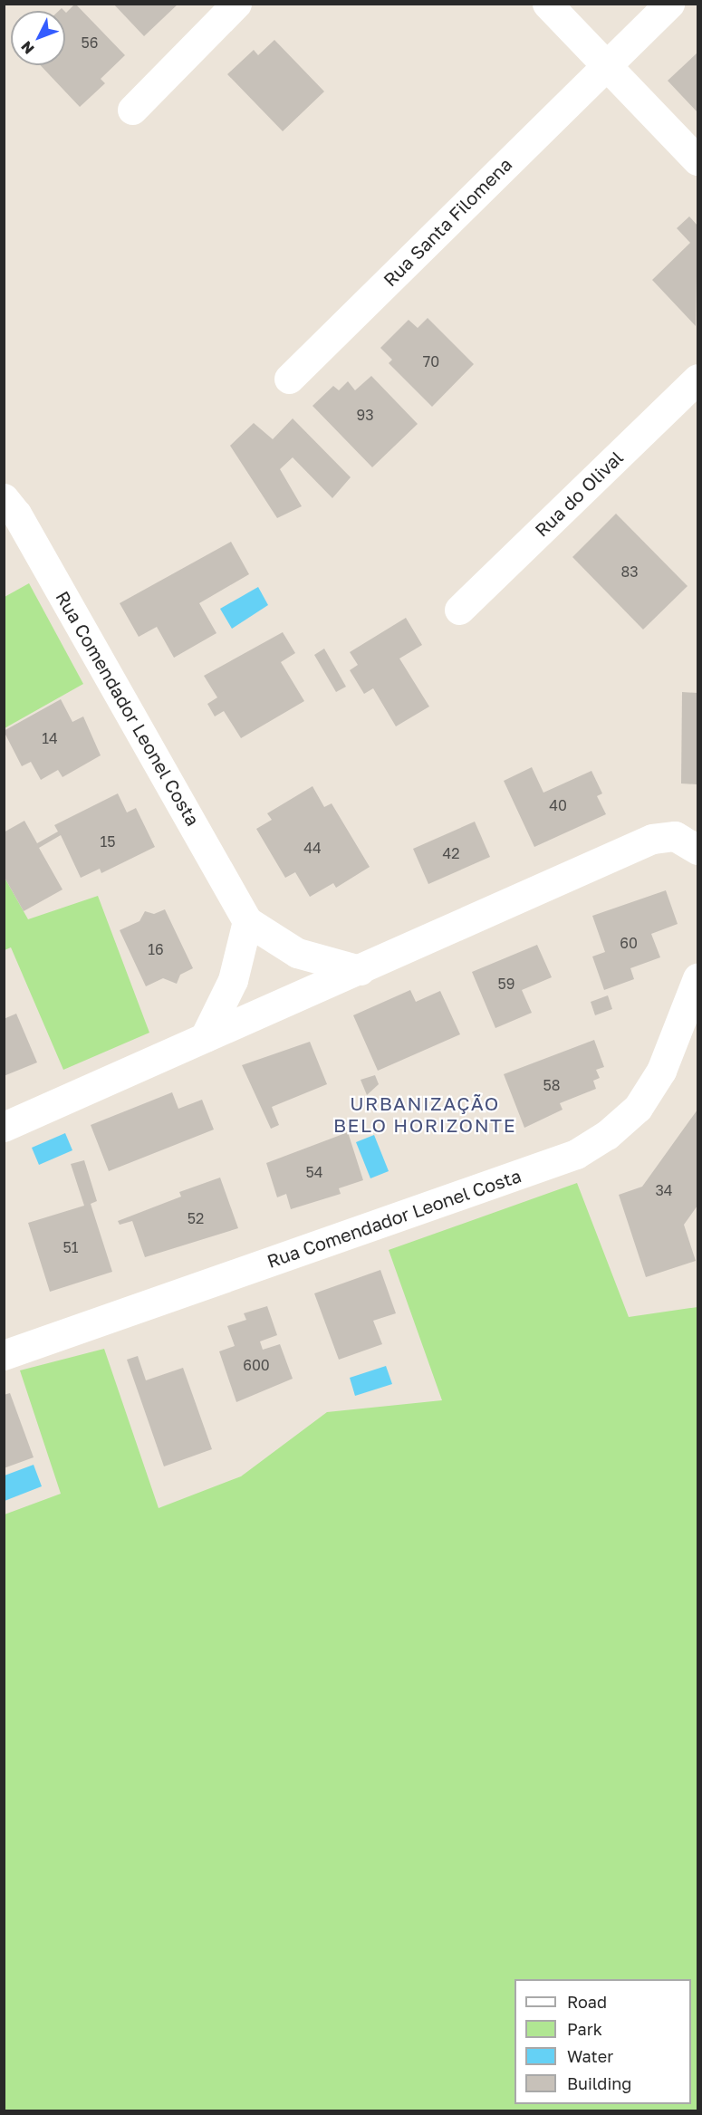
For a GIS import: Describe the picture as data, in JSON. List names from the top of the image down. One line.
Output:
{"streets":{"street":["Rua Santa Filomena","Rua do Olival","Rua Comendador Leonel Costa"]},"districts":["URBANIZAÇÃO BELO HORIZONTE"],"house_numbers":["56","70","93","83","14","40","15","44","42","60","16","59","58","54","34","52","51","600"],"legend":["Road","Park","Water","Building"],"north":"bottom left"}
